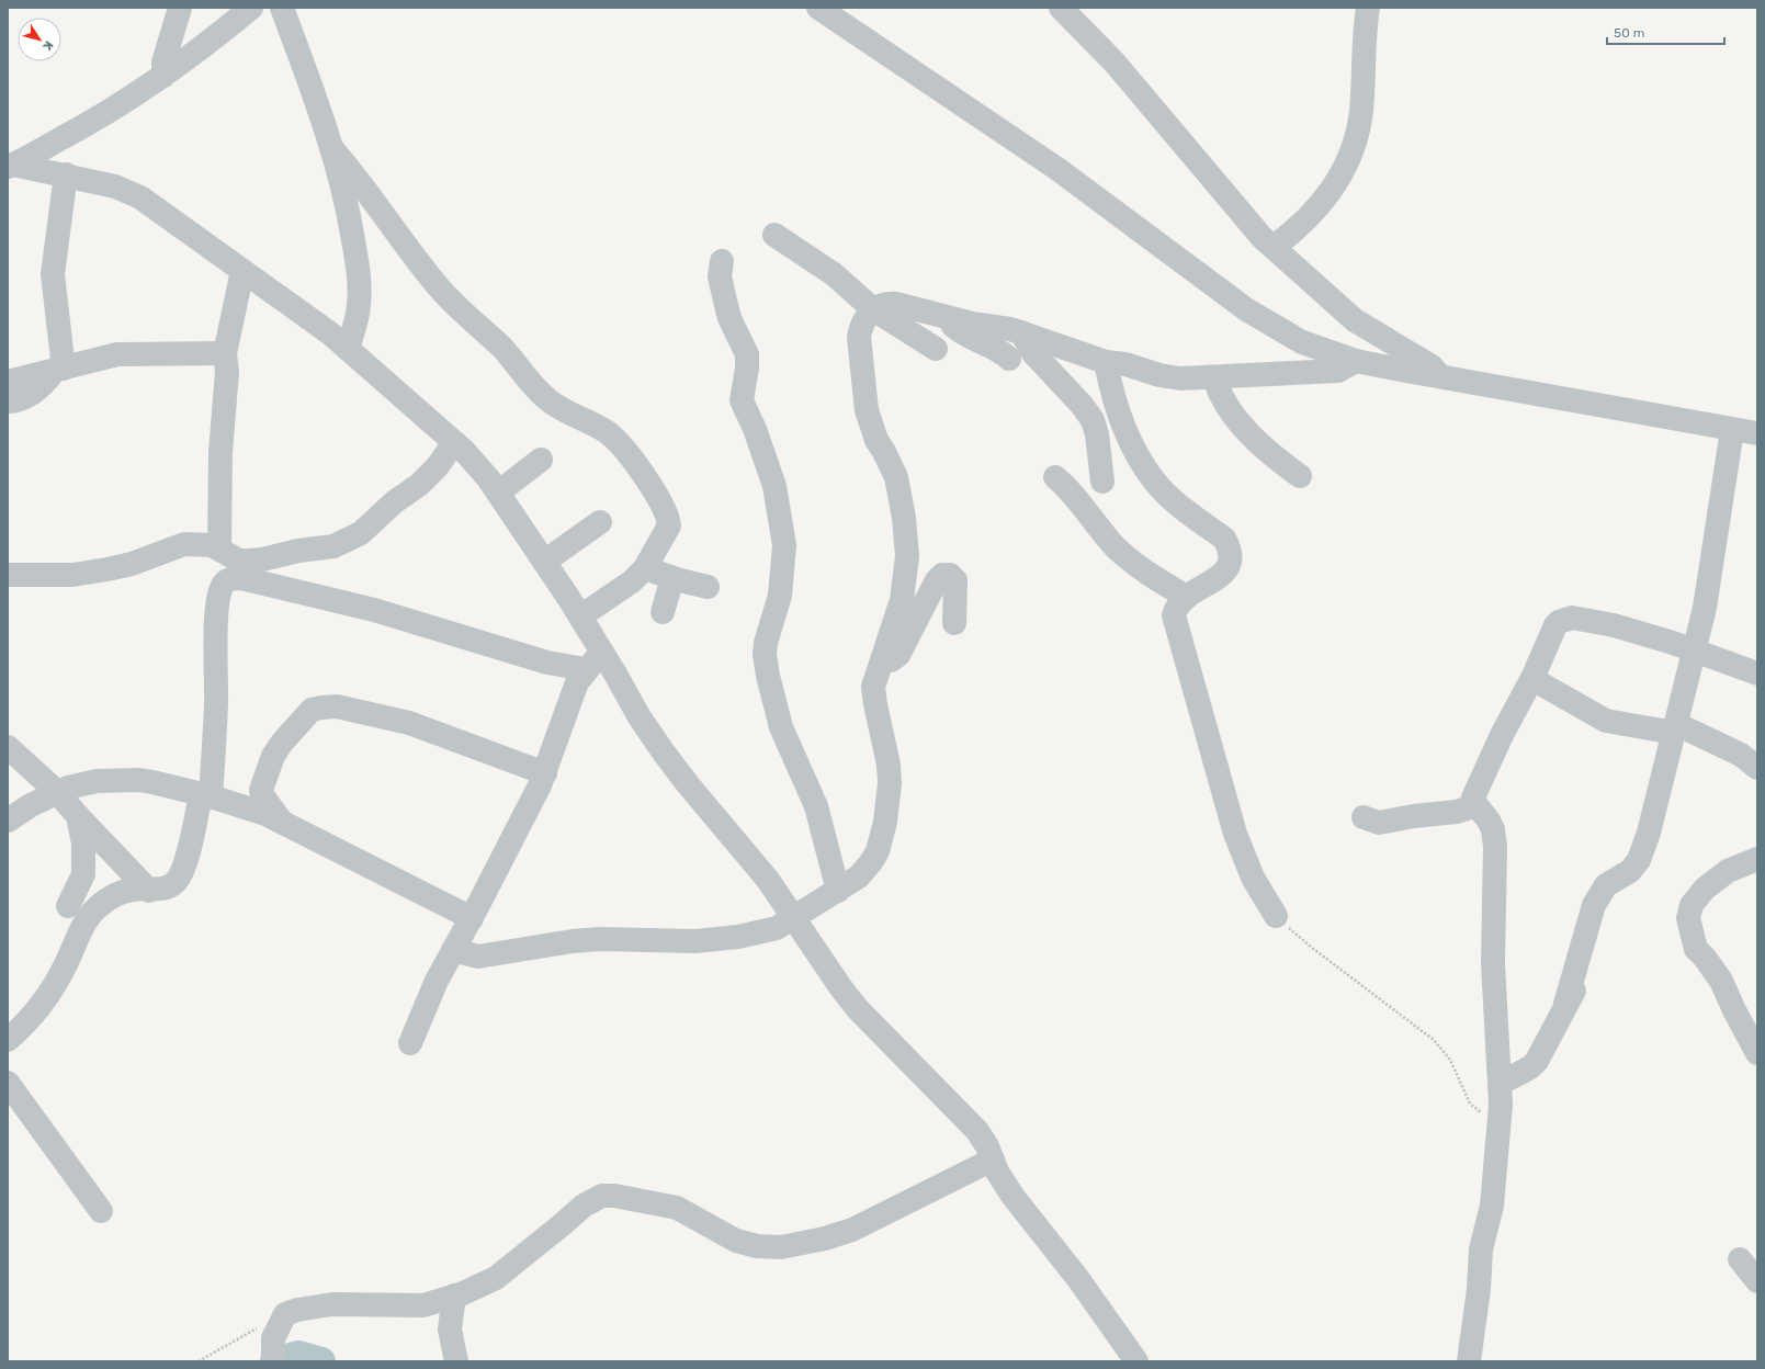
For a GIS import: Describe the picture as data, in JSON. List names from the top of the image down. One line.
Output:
{"scale_bar":"50 m","north":"bottom right"}
